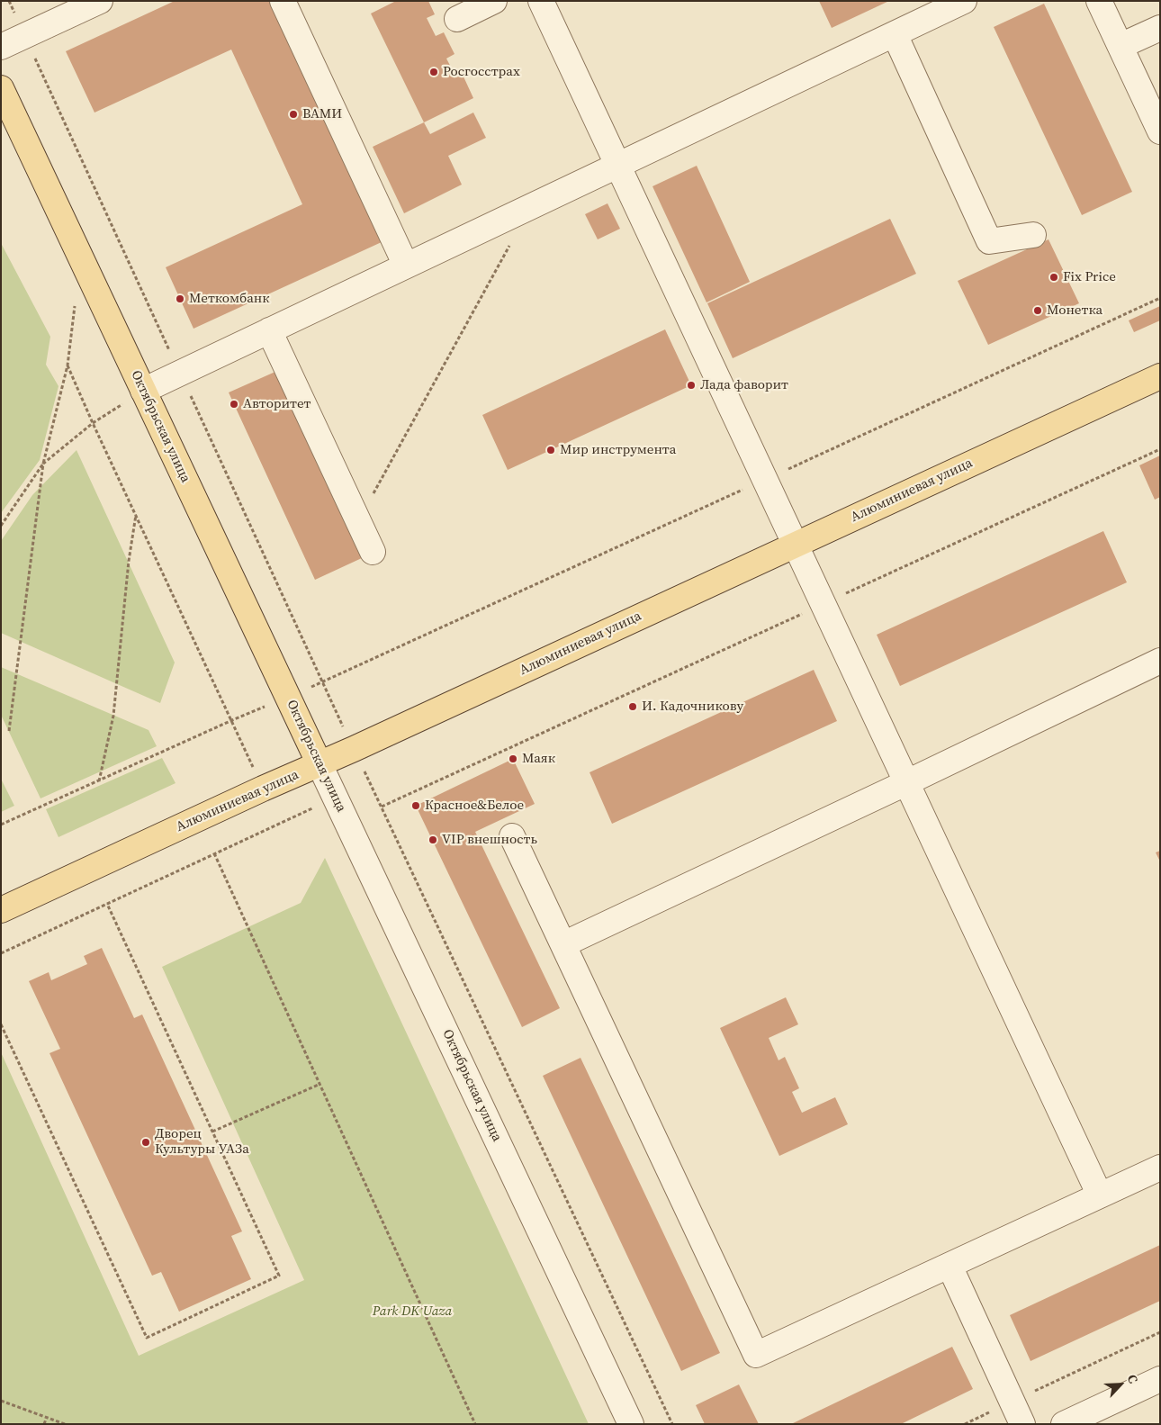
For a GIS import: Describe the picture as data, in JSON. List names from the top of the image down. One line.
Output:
{"streets":{"main road":["Октябрьская улица","Алюминиевая улица"]},"crossings":[["Октябрьская улица","Алюминиевая улица"]],"parks":["Park DK Uaza"],"places":["Росгосстрах","ВАМИ","Fix Price","Меткомбанк","Монетка","Лада фаворит","Авторитет","Мир инструмента","И. Кадочникову","Маяк","Красное&Белое","VIP внешность","Дворец Культуры УАЗа"],"north":"top right"}
